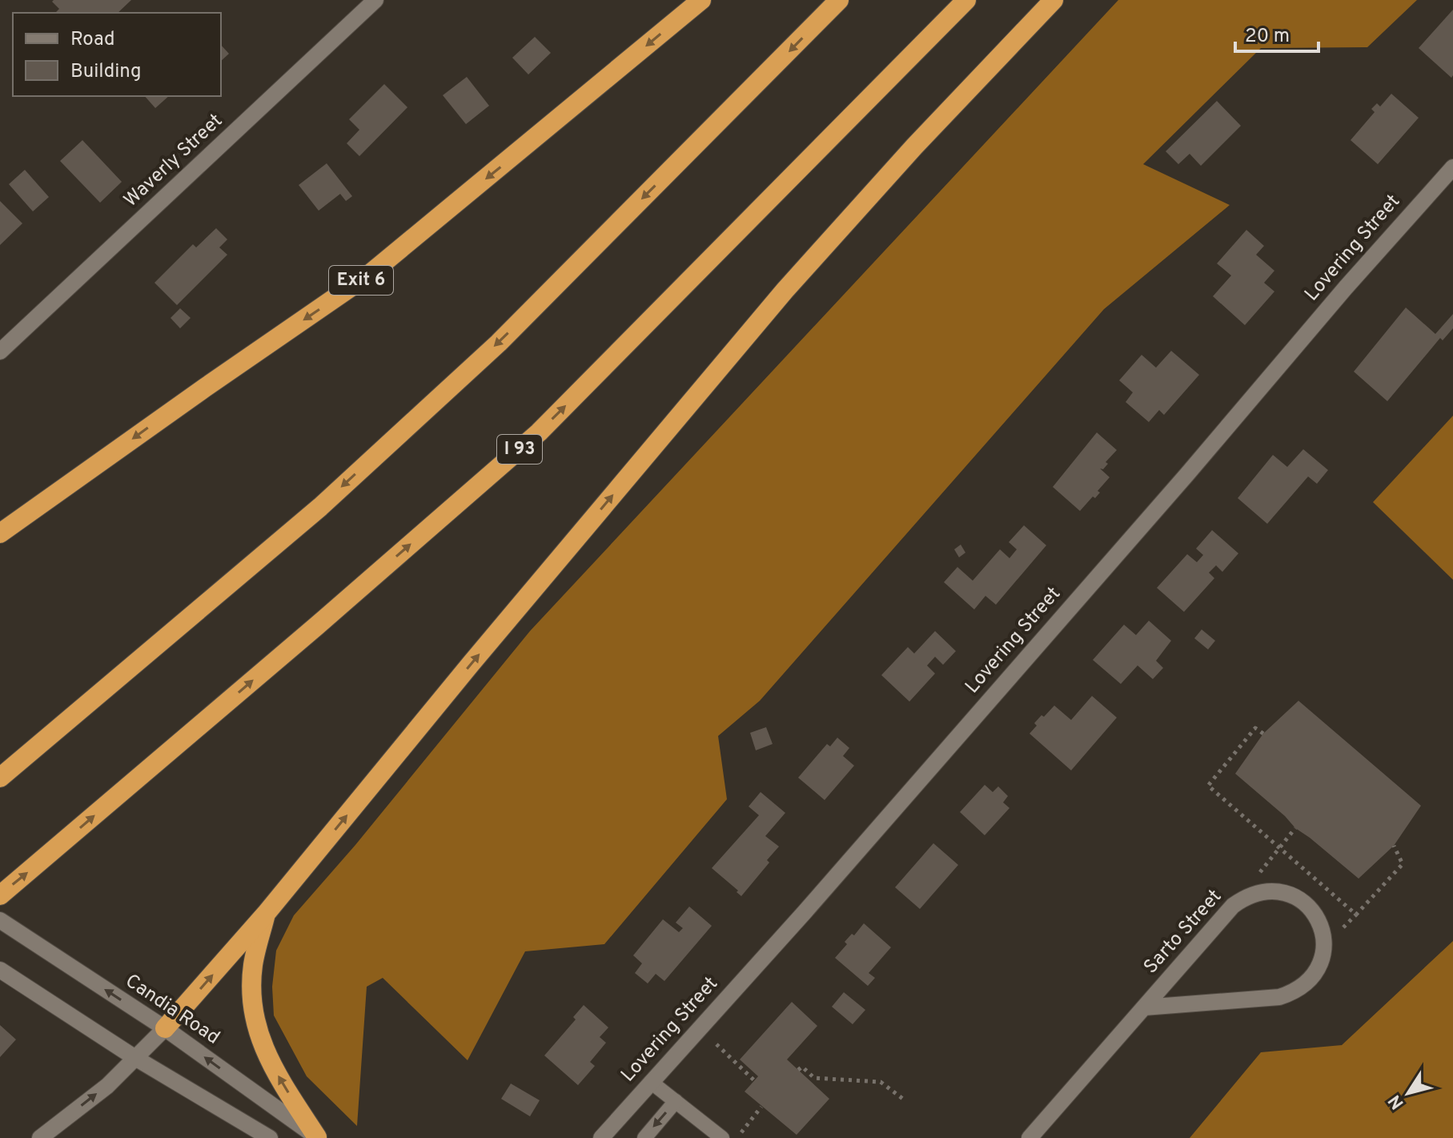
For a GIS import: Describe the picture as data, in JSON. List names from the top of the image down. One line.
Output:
{"streets":{"highway":["Exit 6","I 93"],"street":["Waverly Street","Lovering Street","Sarto Street","Candia Road"]},"legend":["Road","Building"],"scale_bar":"20 m","north":"bottom left"}
